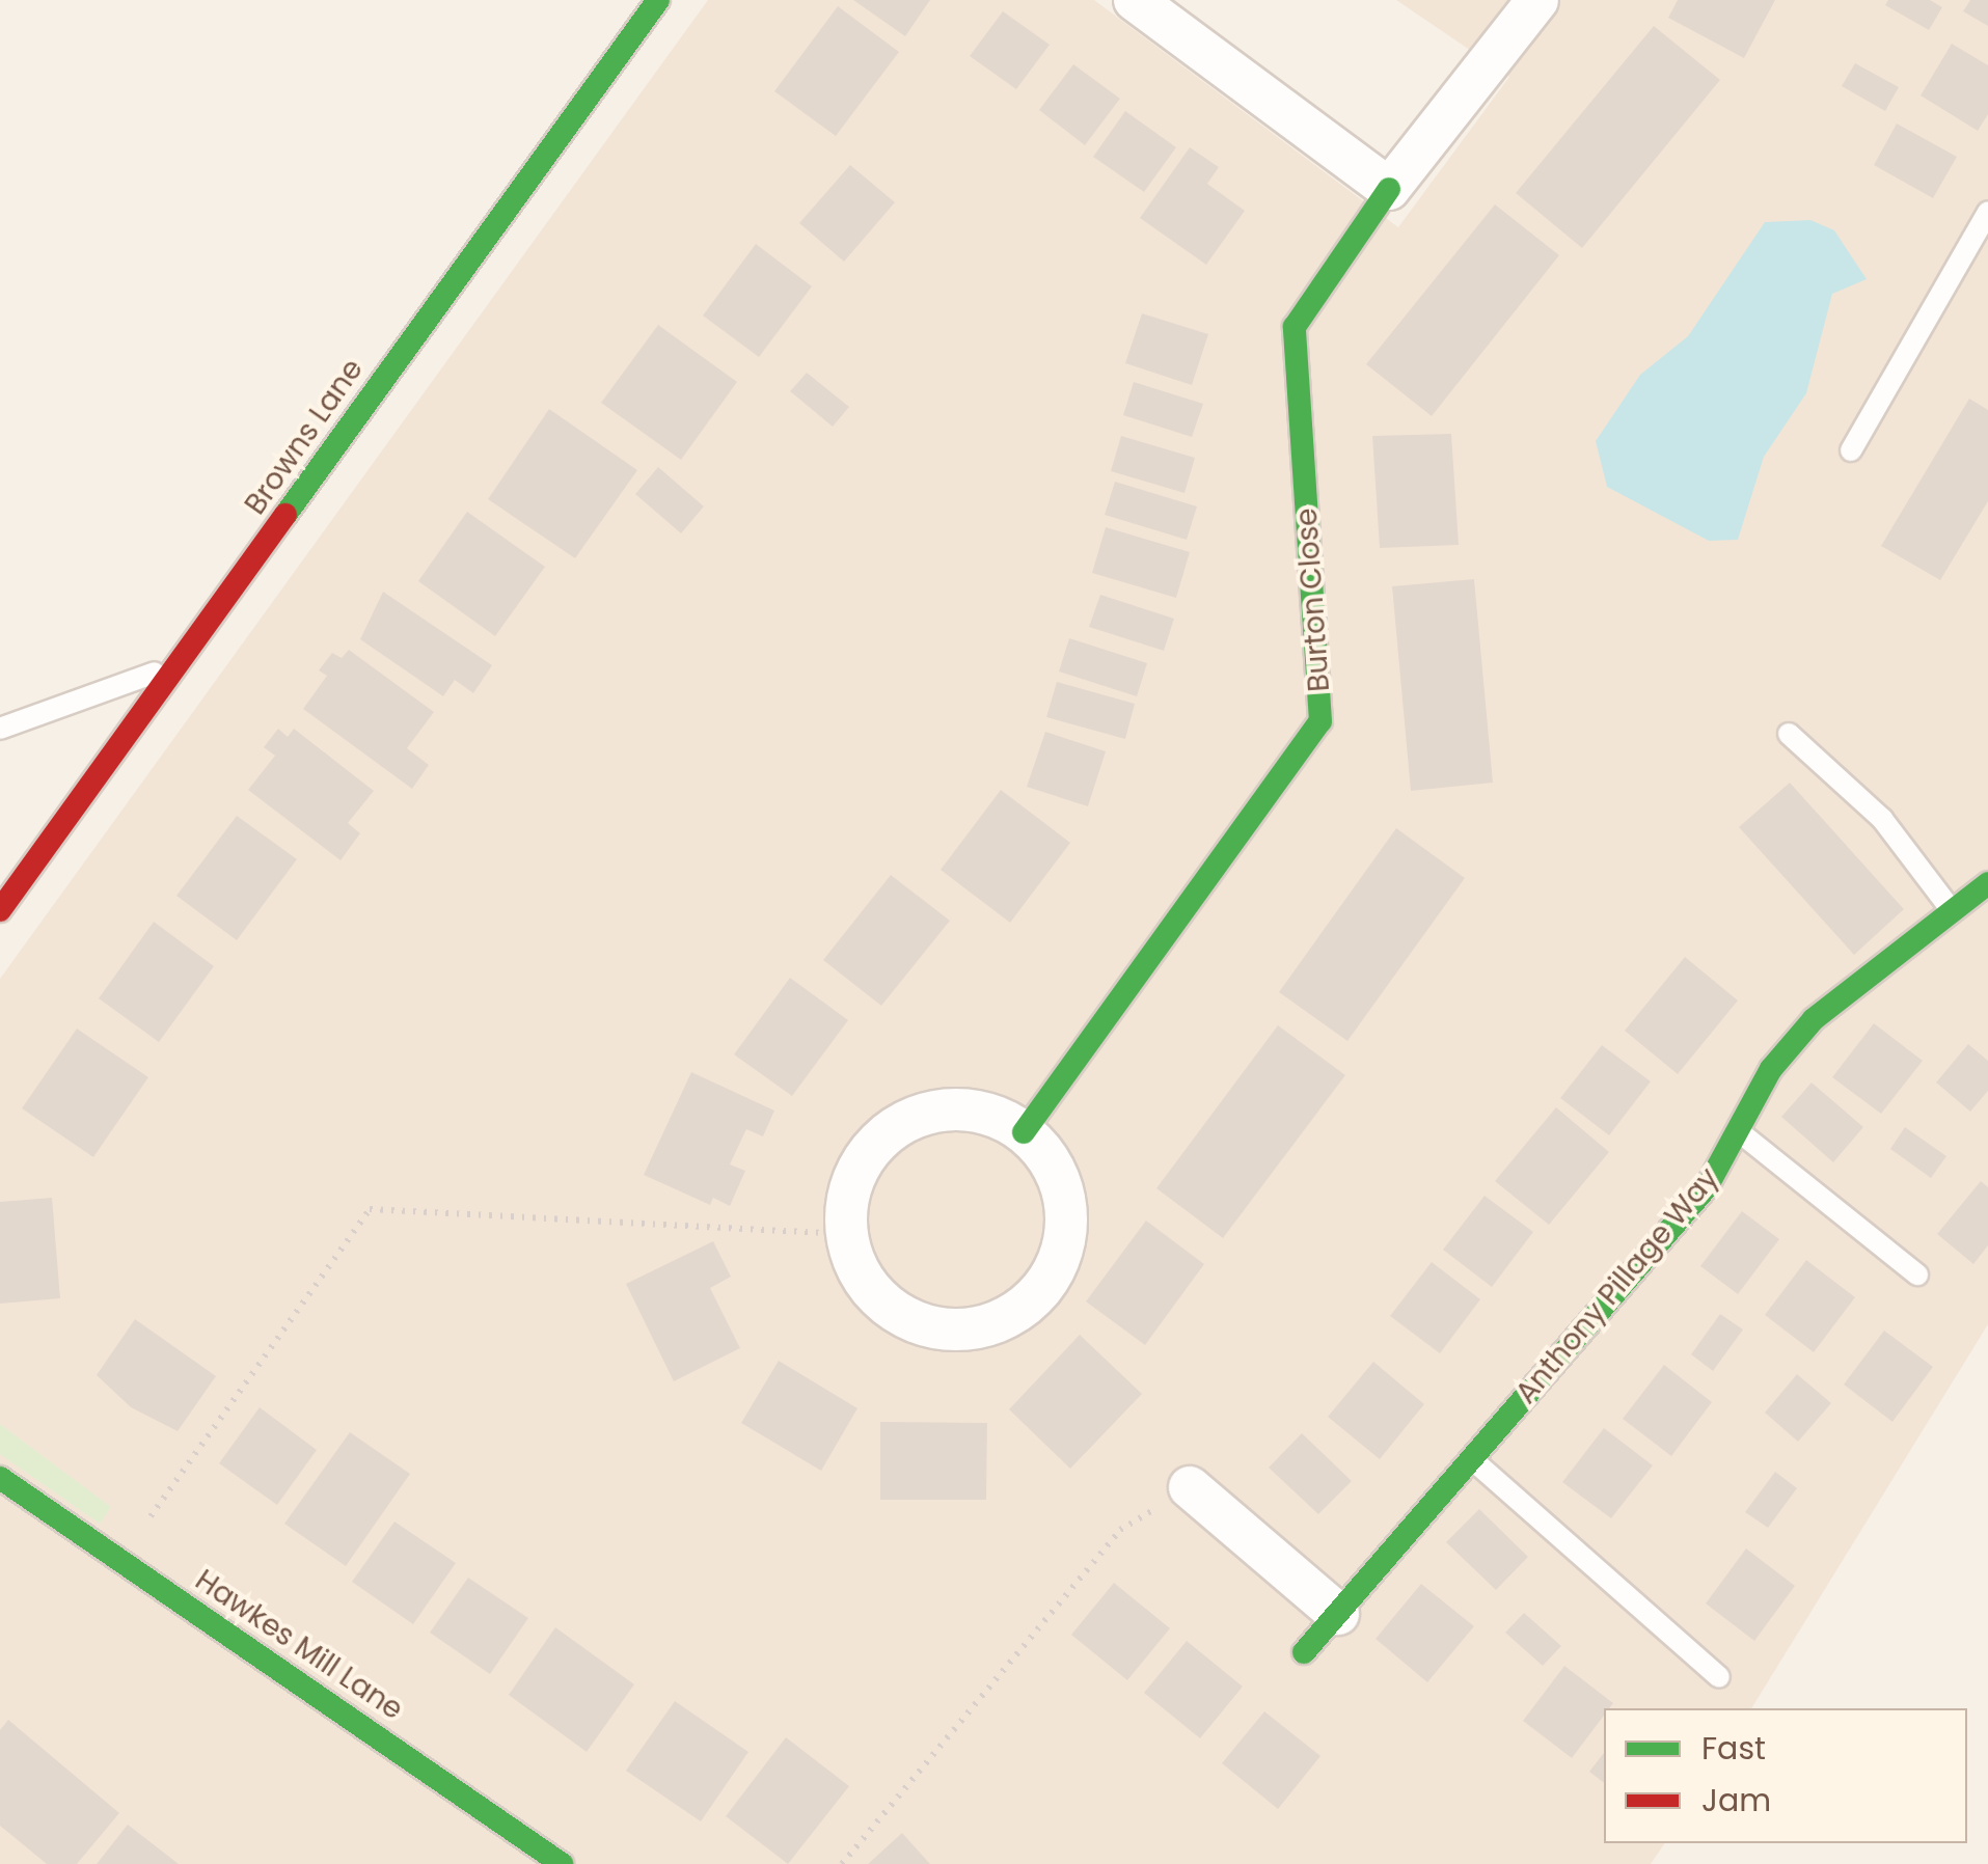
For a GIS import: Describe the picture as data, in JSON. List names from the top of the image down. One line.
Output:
{"streets":{"street":["Browns Lane","Burton Close","Anthony Pillage Way","Hawkes Mill Lane"]},"legend":["Fast","Jam"]}
